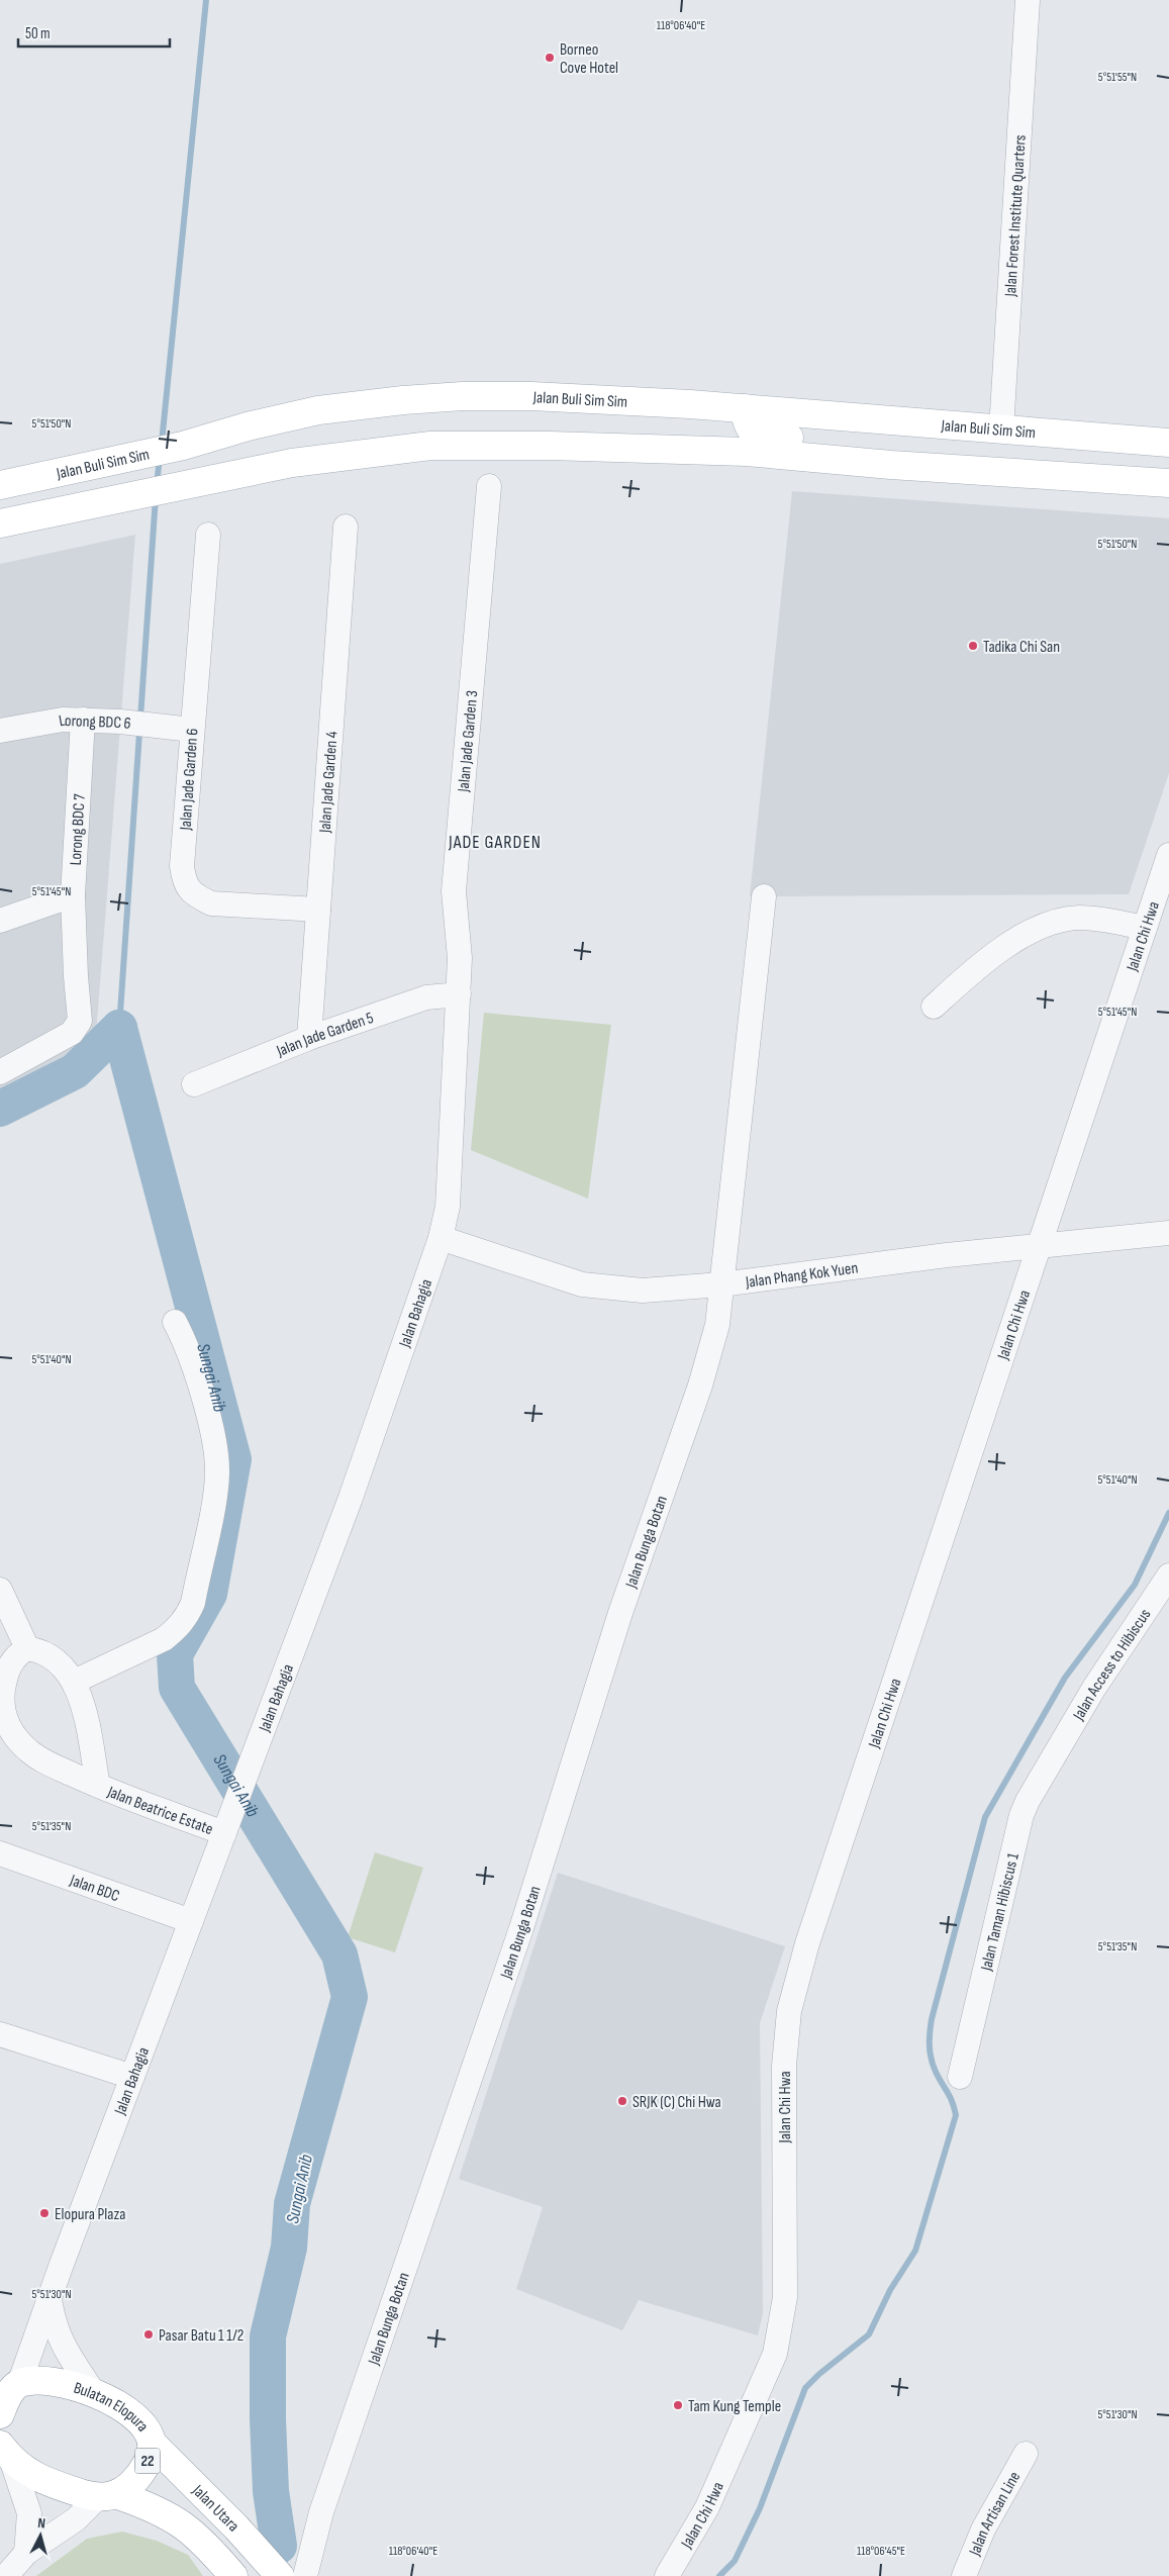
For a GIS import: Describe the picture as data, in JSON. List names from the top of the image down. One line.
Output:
{"streets":{"main road":["Jalan Buli Sim Sim","Bulatan Elopura","22","Jalan Utara"],"street":["Jalan Forest Institute Quarters","Lorong BDC 6","Jalan Jade Garden 3","Jalan Jade Garden 6","Jalan Jade Garden 4","Lorong BDC 7","Jalan Chi Hwa","Jalan Jade Garden 5","Jalan Phang Kok Yuen","Jalan Bahagia","Jalan Bunga Botan","Jalan Access to Hibiscus","Jalan Beatrice Estate","Jalan BDC","Jalan Taman Hibiscus 1","Jalan Artisan Line"]},"crossings":[["Jalan Forest Institute Quarters","Jalan Buli Sim Sim"],["Lorong BDC 6","Jalan Jade Garden 6"],["Lorong BDC 6","Lorong BDC 7"],["Jalan Jade Garden 3","Jalan Jade Garden 5"],["Jalan Jade Garden 3","Jalan Bahagia"],["Jalan Jade Garden 6","Jalan Jade Garden 4"],["Jalan Jade Garden 4","Jalan Jade Garden 5"],["Jalan Chi Hwa","Jalan Phang Kok Yuen"],["Jalan Jade Garden 5","Jalan Bahagia"],["Jalan Phang Kok Yuen","Jalan Bahagia"],["Jalan Phang Kok Yuen","Jalan Bunga Botan"],["Jalan Bahagia","Jalan Beatrice Estate"],["Jalan Bahagia","Jalan BDC"],["Jalan Bahagia","Bulatan Elopura"],["Jalan Access to Hibiscus","Jalan Taman Hibiscus 1"],["Bulatan Elopura","Jalan Utara"]],"districts":["JADE GARDEN"],"water":["Sungai Anib"],"places":["Borneo Cove Hotel","Tadika Chi San","SRJK (C) Chi Hwa","Elopura Plaza","Pasar Batu 1 1/2","Tam Kung Temple"],"scale_bar":"50 m","north":"top","coordinates":["118°06'40\"E","5°51'55\"N","5°51'50\"N","5°51'45\"N","5°51'40\"N","5°51'35\"N","5°51'30\"N","118°06'45\"E"]}
